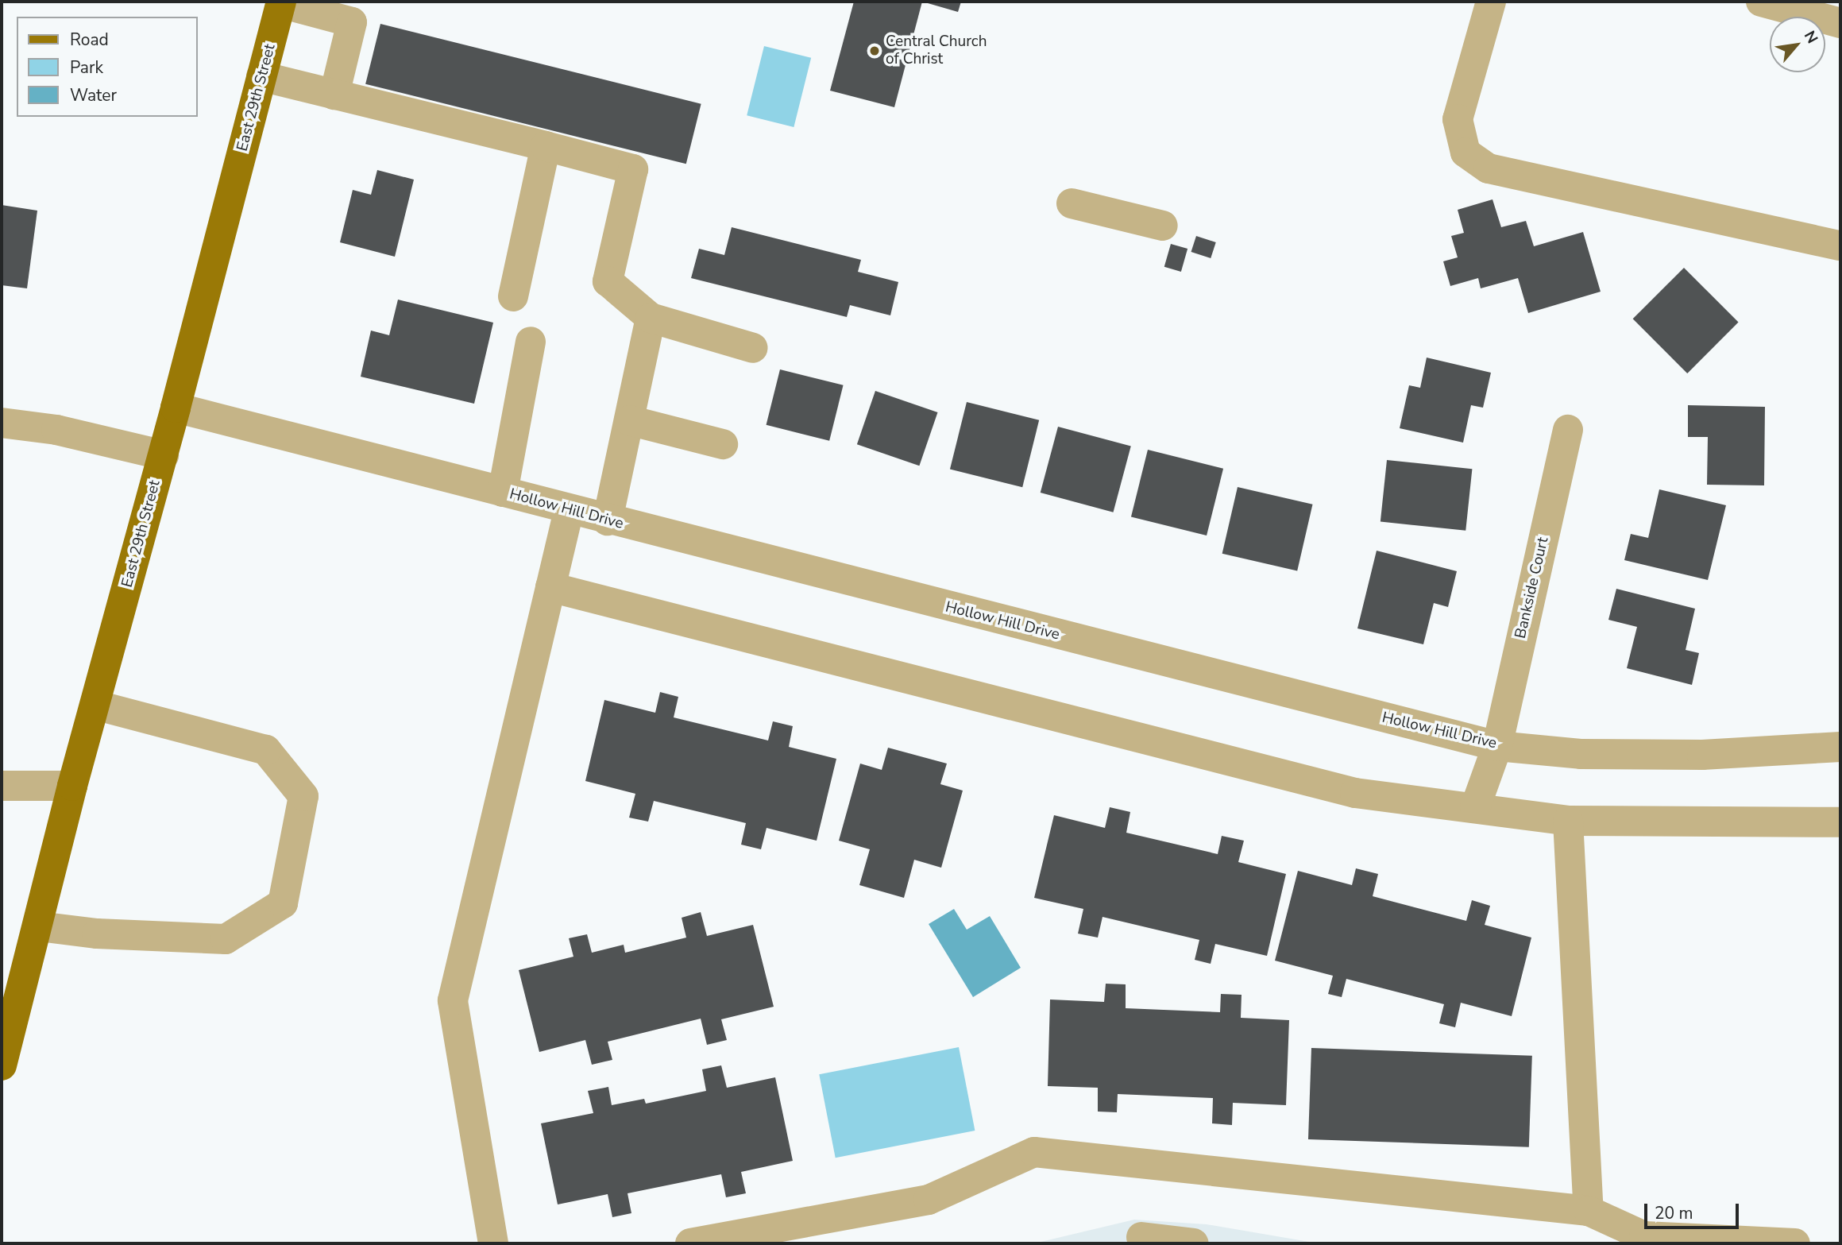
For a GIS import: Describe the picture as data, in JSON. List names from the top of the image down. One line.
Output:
{"streets":{"main road":["East 29th Street"],"street":["Hollow Hill Drive","Bankside Court"]},"crossings":[["East 29th Street","Hollow Hill Drive"],["Hollow Hill Drive","Bankside Court"]],"places":["Central Church of Christ"],"legend":["Road","Park","Water"],"scale_bar":"20 m","north":"top right"}
